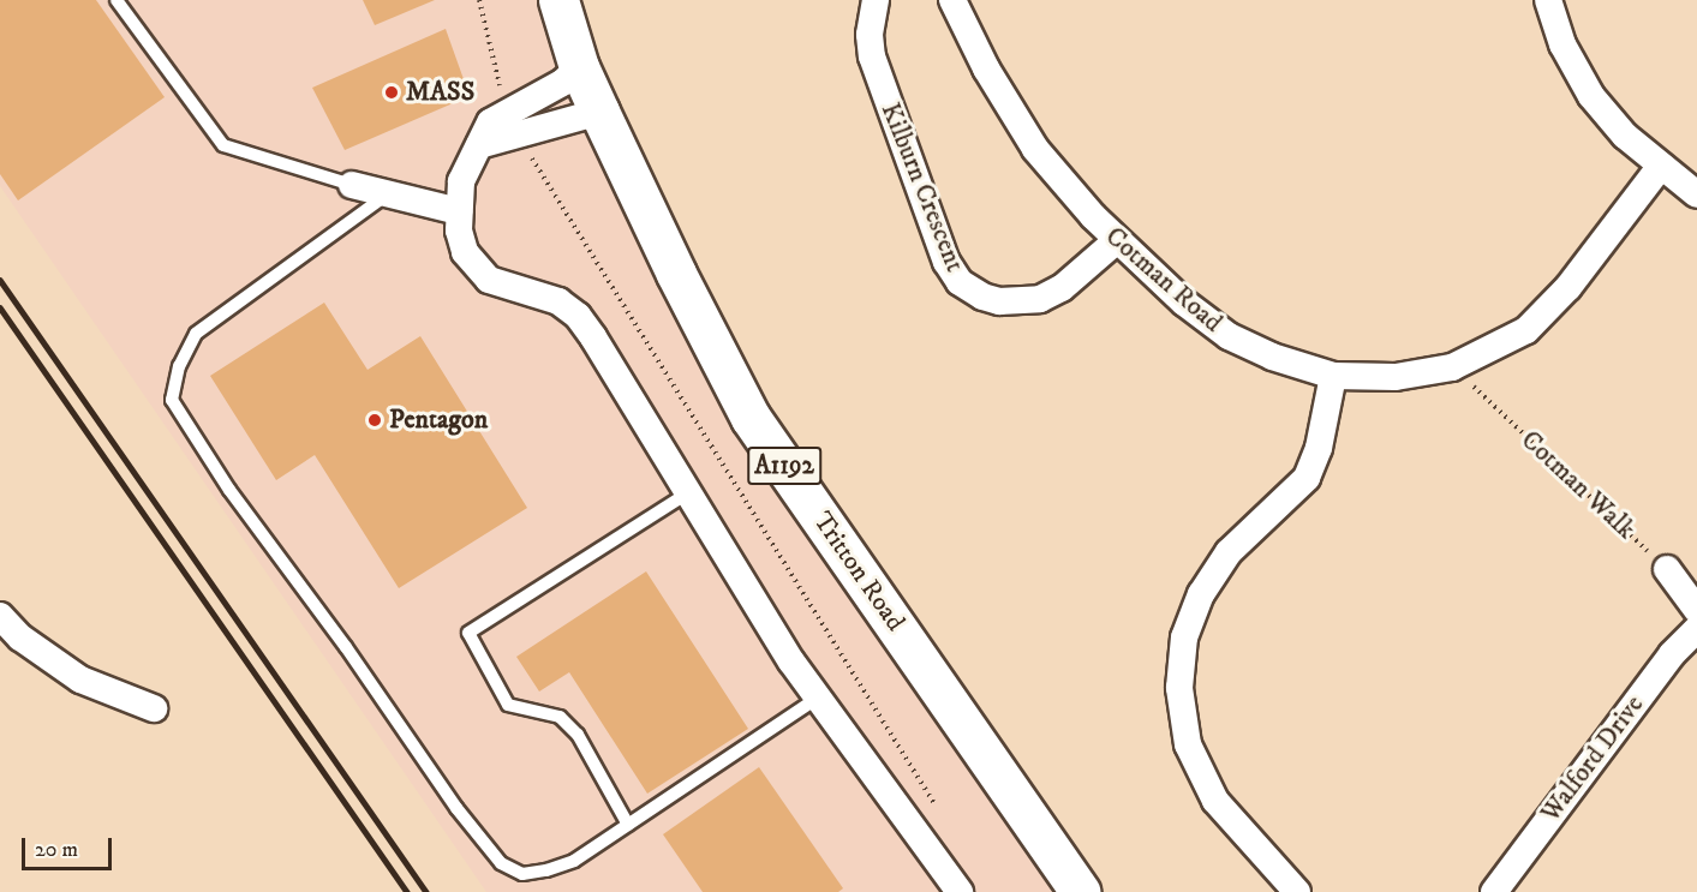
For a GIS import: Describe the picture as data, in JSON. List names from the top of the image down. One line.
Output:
{"streets":{"main road":["A1192","Tritton Road"],"street":["Kilburn Crescent","Cotman Road","Walford Drive"],"path":["Cotman Walk"]},"crossings":[["Kilburn Crescent","Cotman Road"],["Cotman Road","Cotman Walk"]],"places":["MASS","Pentagon"],"scale_bar":"20 m"}
